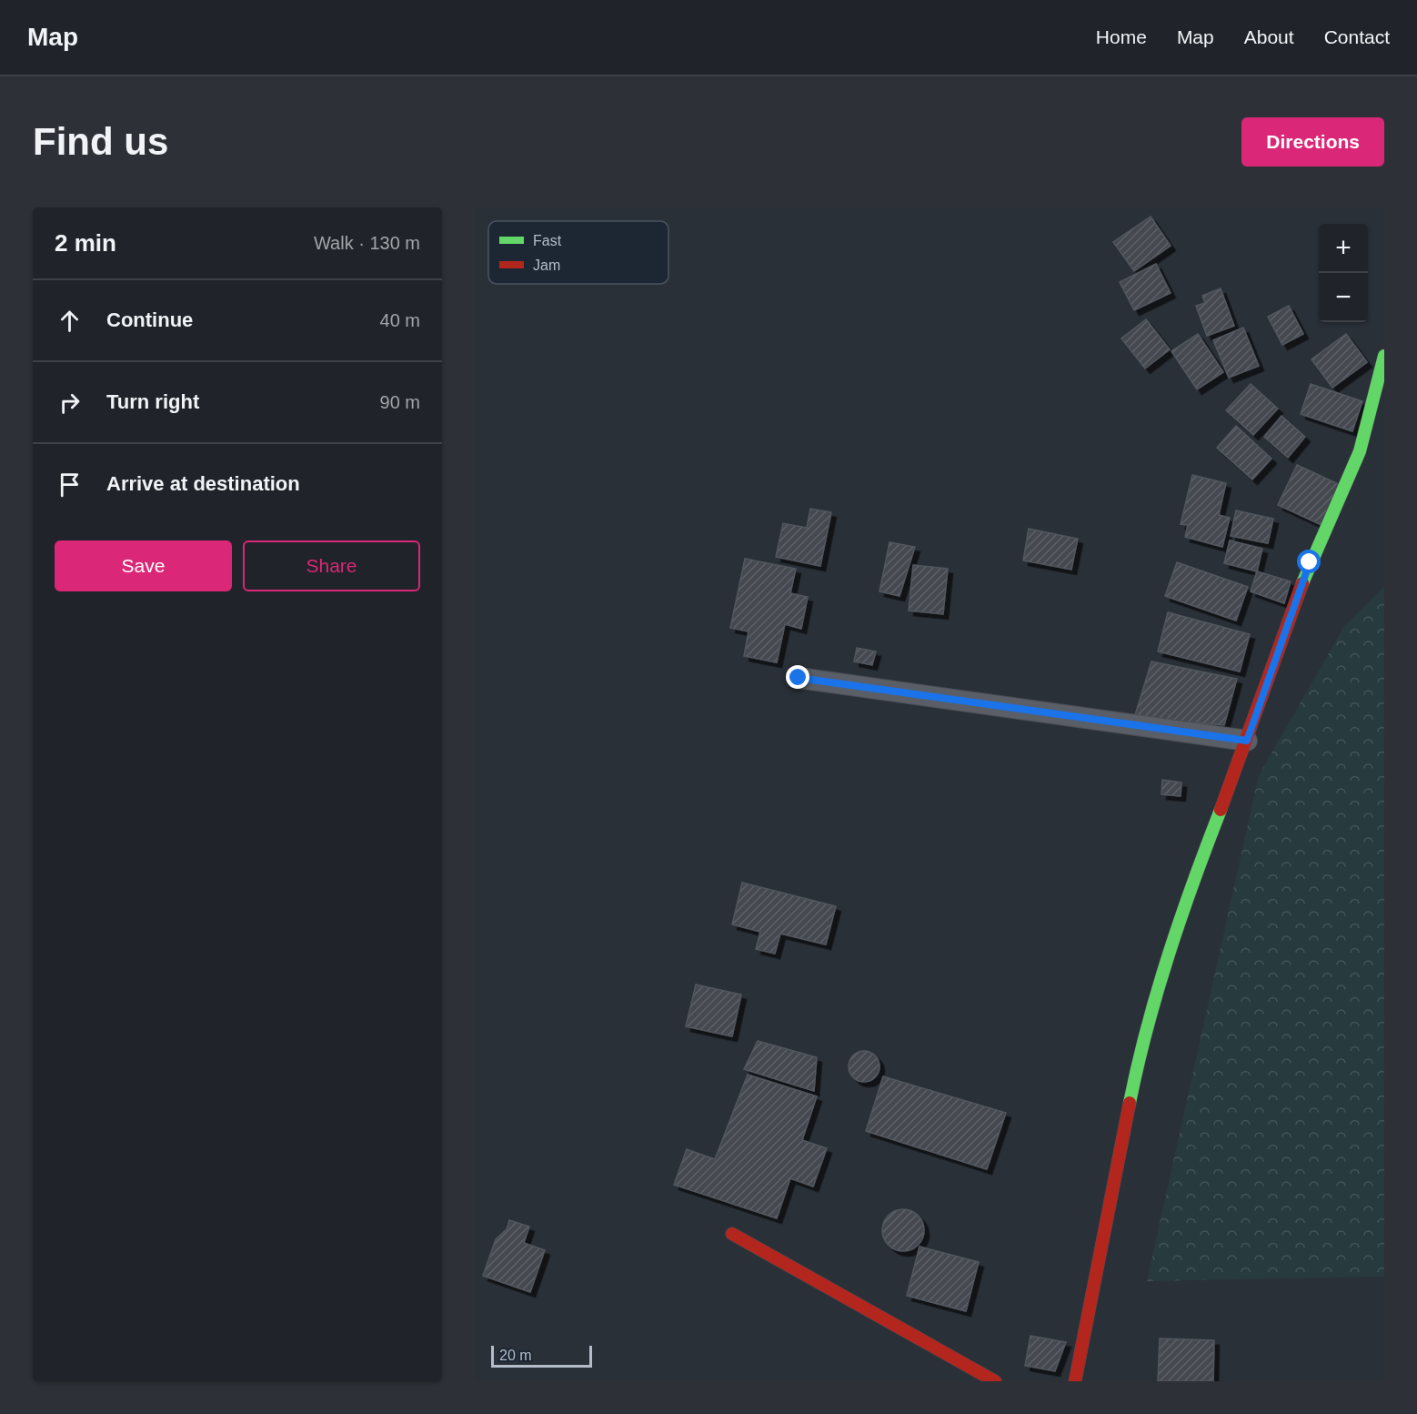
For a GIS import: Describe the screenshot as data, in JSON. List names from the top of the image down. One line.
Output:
{"legend":["Fast","Jam"],"scale_bar":"20 m","page":{"header":"Map","nav":["Home","Map","About","Contact"],"buttons":["Directions",["Save","Share"]],"title":"Find us","heading":["2 min","Walk · 130 m"],"map_buttons":["+","−"],"list":[["Continue","40 m"],["Turn right","90 m"],"Arrive at destination"],"scale":"20 m"}}
